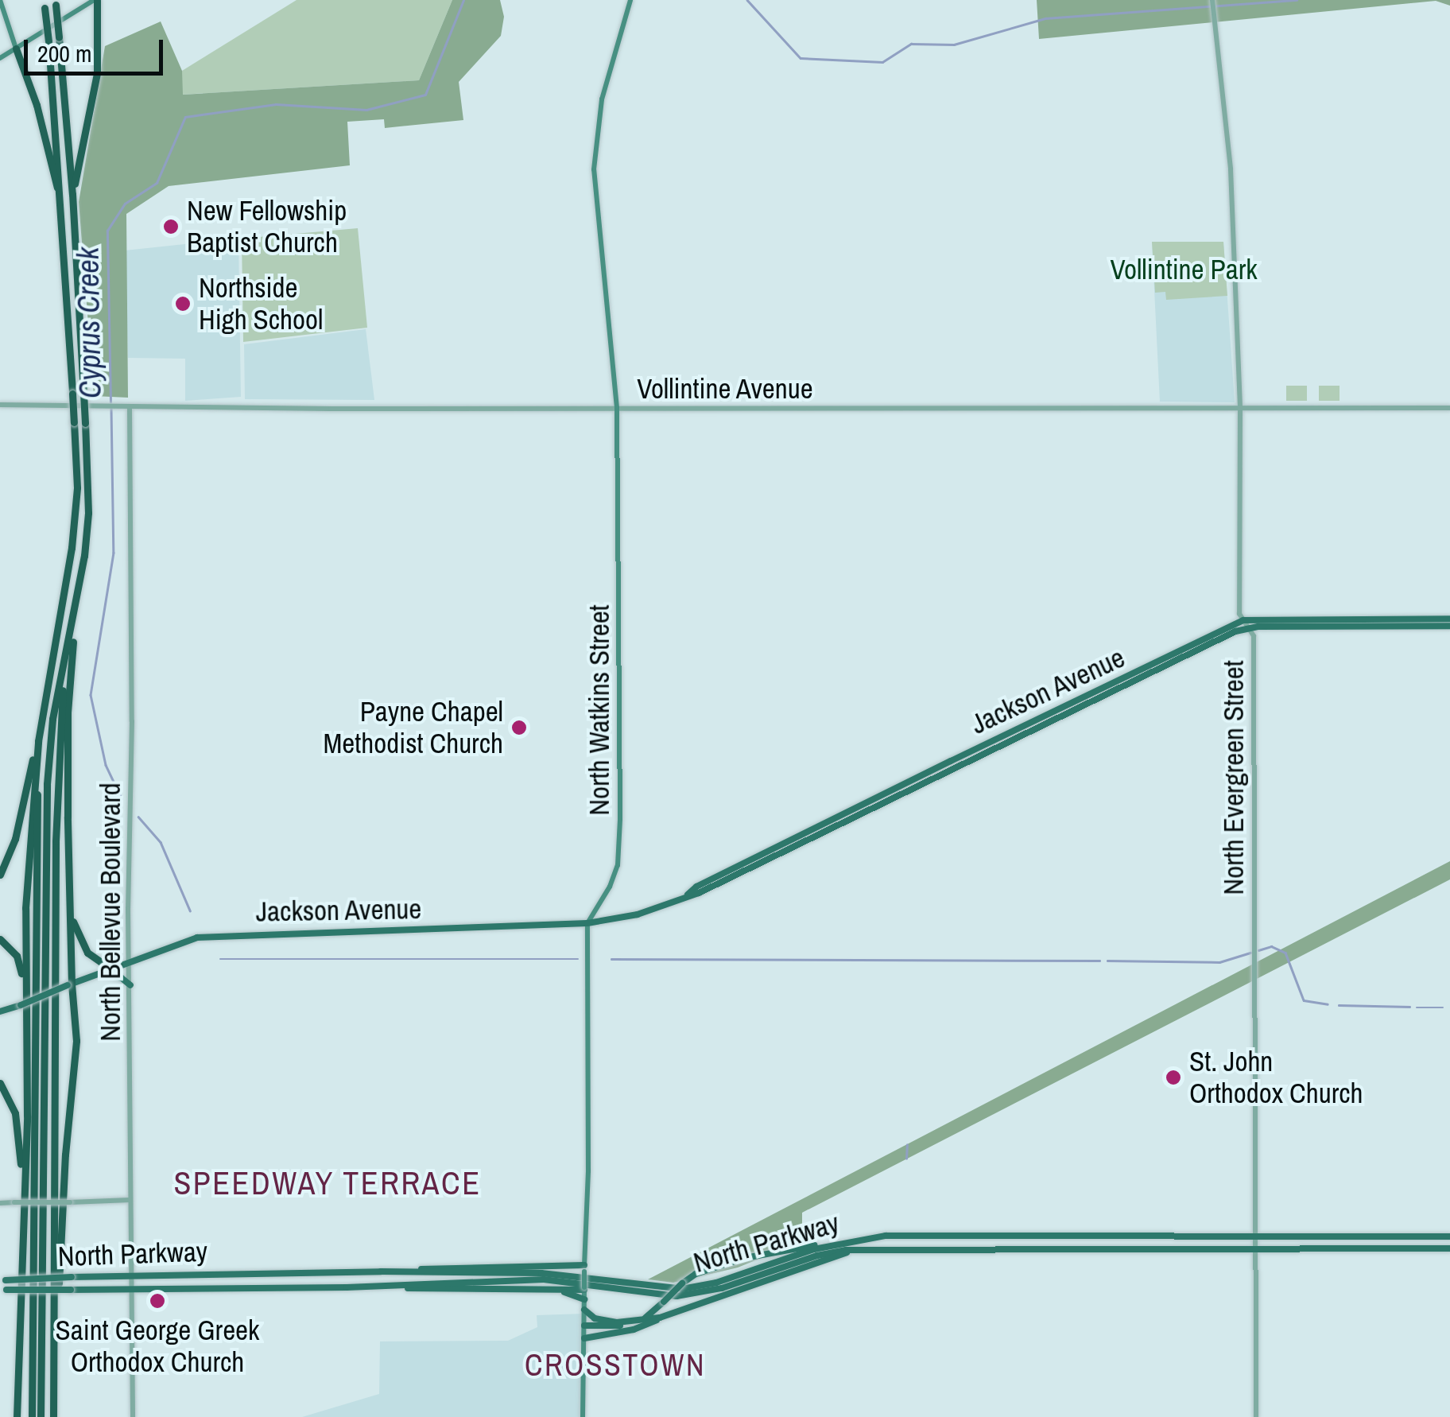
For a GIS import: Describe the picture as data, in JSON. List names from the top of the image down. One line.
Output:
{"streets":{"main road":["Jackson Avenue","North Watkins Street","North Parkway"],"street":["Vollintine Avenue","North Evergreen Street","North Bellevue Boulevard"]},"crossings":[["Vollintine Avenue","North Watkins Street"],["Vollintine Avenue","North Evergreen Street"],["Vollintine Avenue","North Bellevue Boulevard"],["Jackson Avenue","North Watkins Street"],["Jackson Avenue","North Evergreen Street"],["Jackson Avenue","North Bellevue Boulevard"],["North Evergreen Street","North Parkway"],["North Bellevue Boulevard","North Parkway"]],"districts":["SPEEDWAY TERRACE","CROSSTOWN"],"water":["Cyprus Creek"],"parks":["Vollintine Park"],"places":["New Fellowship Baptist Church","Northside High School","Payne Chapel Methodist Church","St. John Orthodox Church","Saint George Greek Orthodox Church"],"scale_bar":"200 m"}
